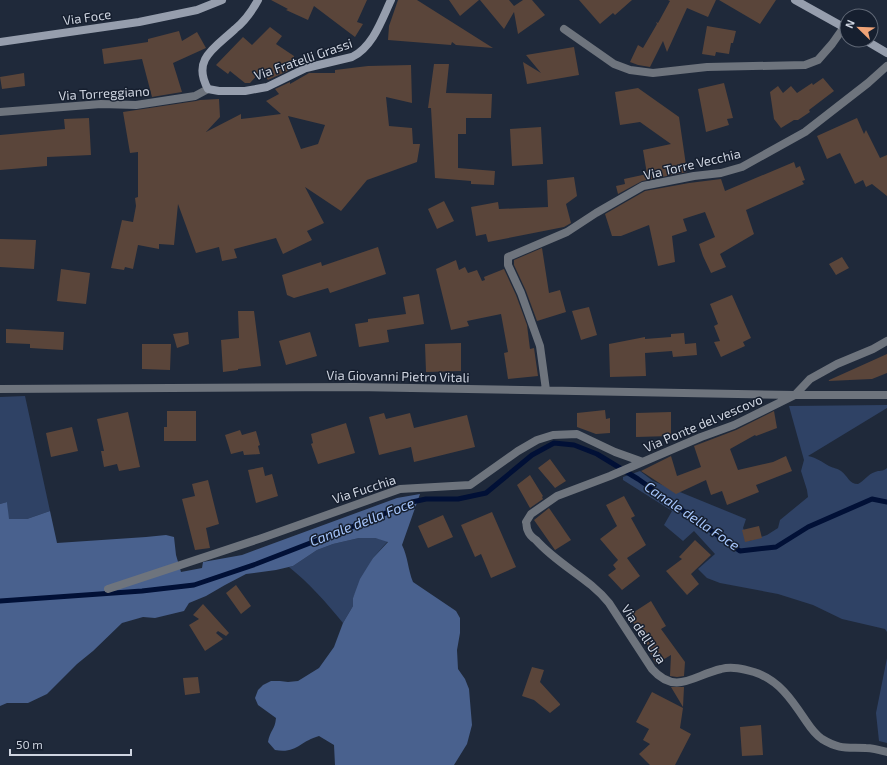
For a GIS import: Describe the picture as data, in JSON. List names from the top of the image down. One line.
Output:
{"streets":{"street":["Via Foce","Via Fratelli Grassi","Via Torreggiano","Via Torre Vecchia","Via Giovanni Pietro Vitali","Via Ponte del vescovo","Via Fucchia","Via dell'Uva"]},"crossings":[["Via Fratelli Grassi","Via Torreggiano"],["Via Torre Vecchia","Via Giovanni Pietro Vitali"],["Via Giovanni Pietro Vitali","Via Ponte del vescovo"],["Via Ponte del vescovo","Via Fucchia"],["Via Ponte del vescovo","Via dell'Uva"]],"water":["Canale della Foce"],"scale_bar":"50 m","north":"top left"}
